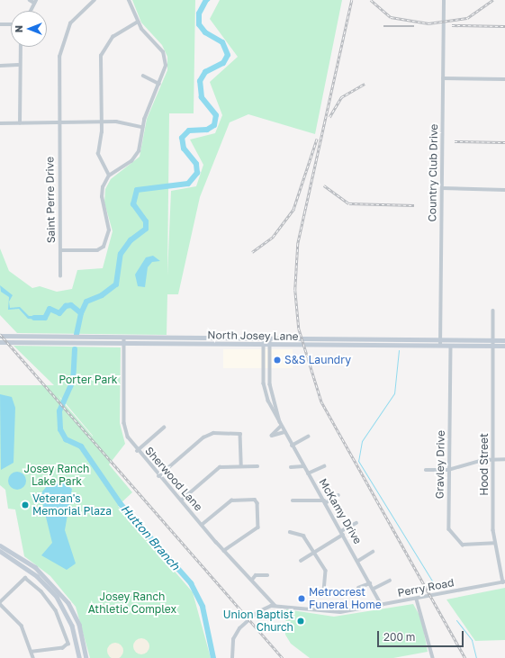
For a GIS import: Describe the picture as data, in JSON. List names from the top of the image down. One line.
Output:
{"streets":{"main road":["North Josey Lane"],"street":["Country Club Drive","Saint Perre Drive","Gravley Drive","Hood Street","Sherwood Lane","McKamy Drive","Perry Road"]},"crossings":[["Country Club Drive","North Josey Lane"],["North Josey Lane","Gravley Drive"],["North Josey Lane","Hood Street"],["North Josey Lane","Sherwood Lane"],["North Josey Lane","McKamy Drive"],["Gravley Drive","Hood Street"],["Hood Street","Perry Road"],["Sherwood Lane","Perry Road"],["McKamy Drive","Perry Road"]],"water":["Hutton Branch"],"parks":["Porter Park","Josey Ranch Lake Park","Josey Ranch Athletic Complex"],"places":["S&S Laundry","Veteran's Memorial Plaza","Metrocrest Funeral Home","Union Baptist Church"],"scale_bar":"200 m","north":"left"}
